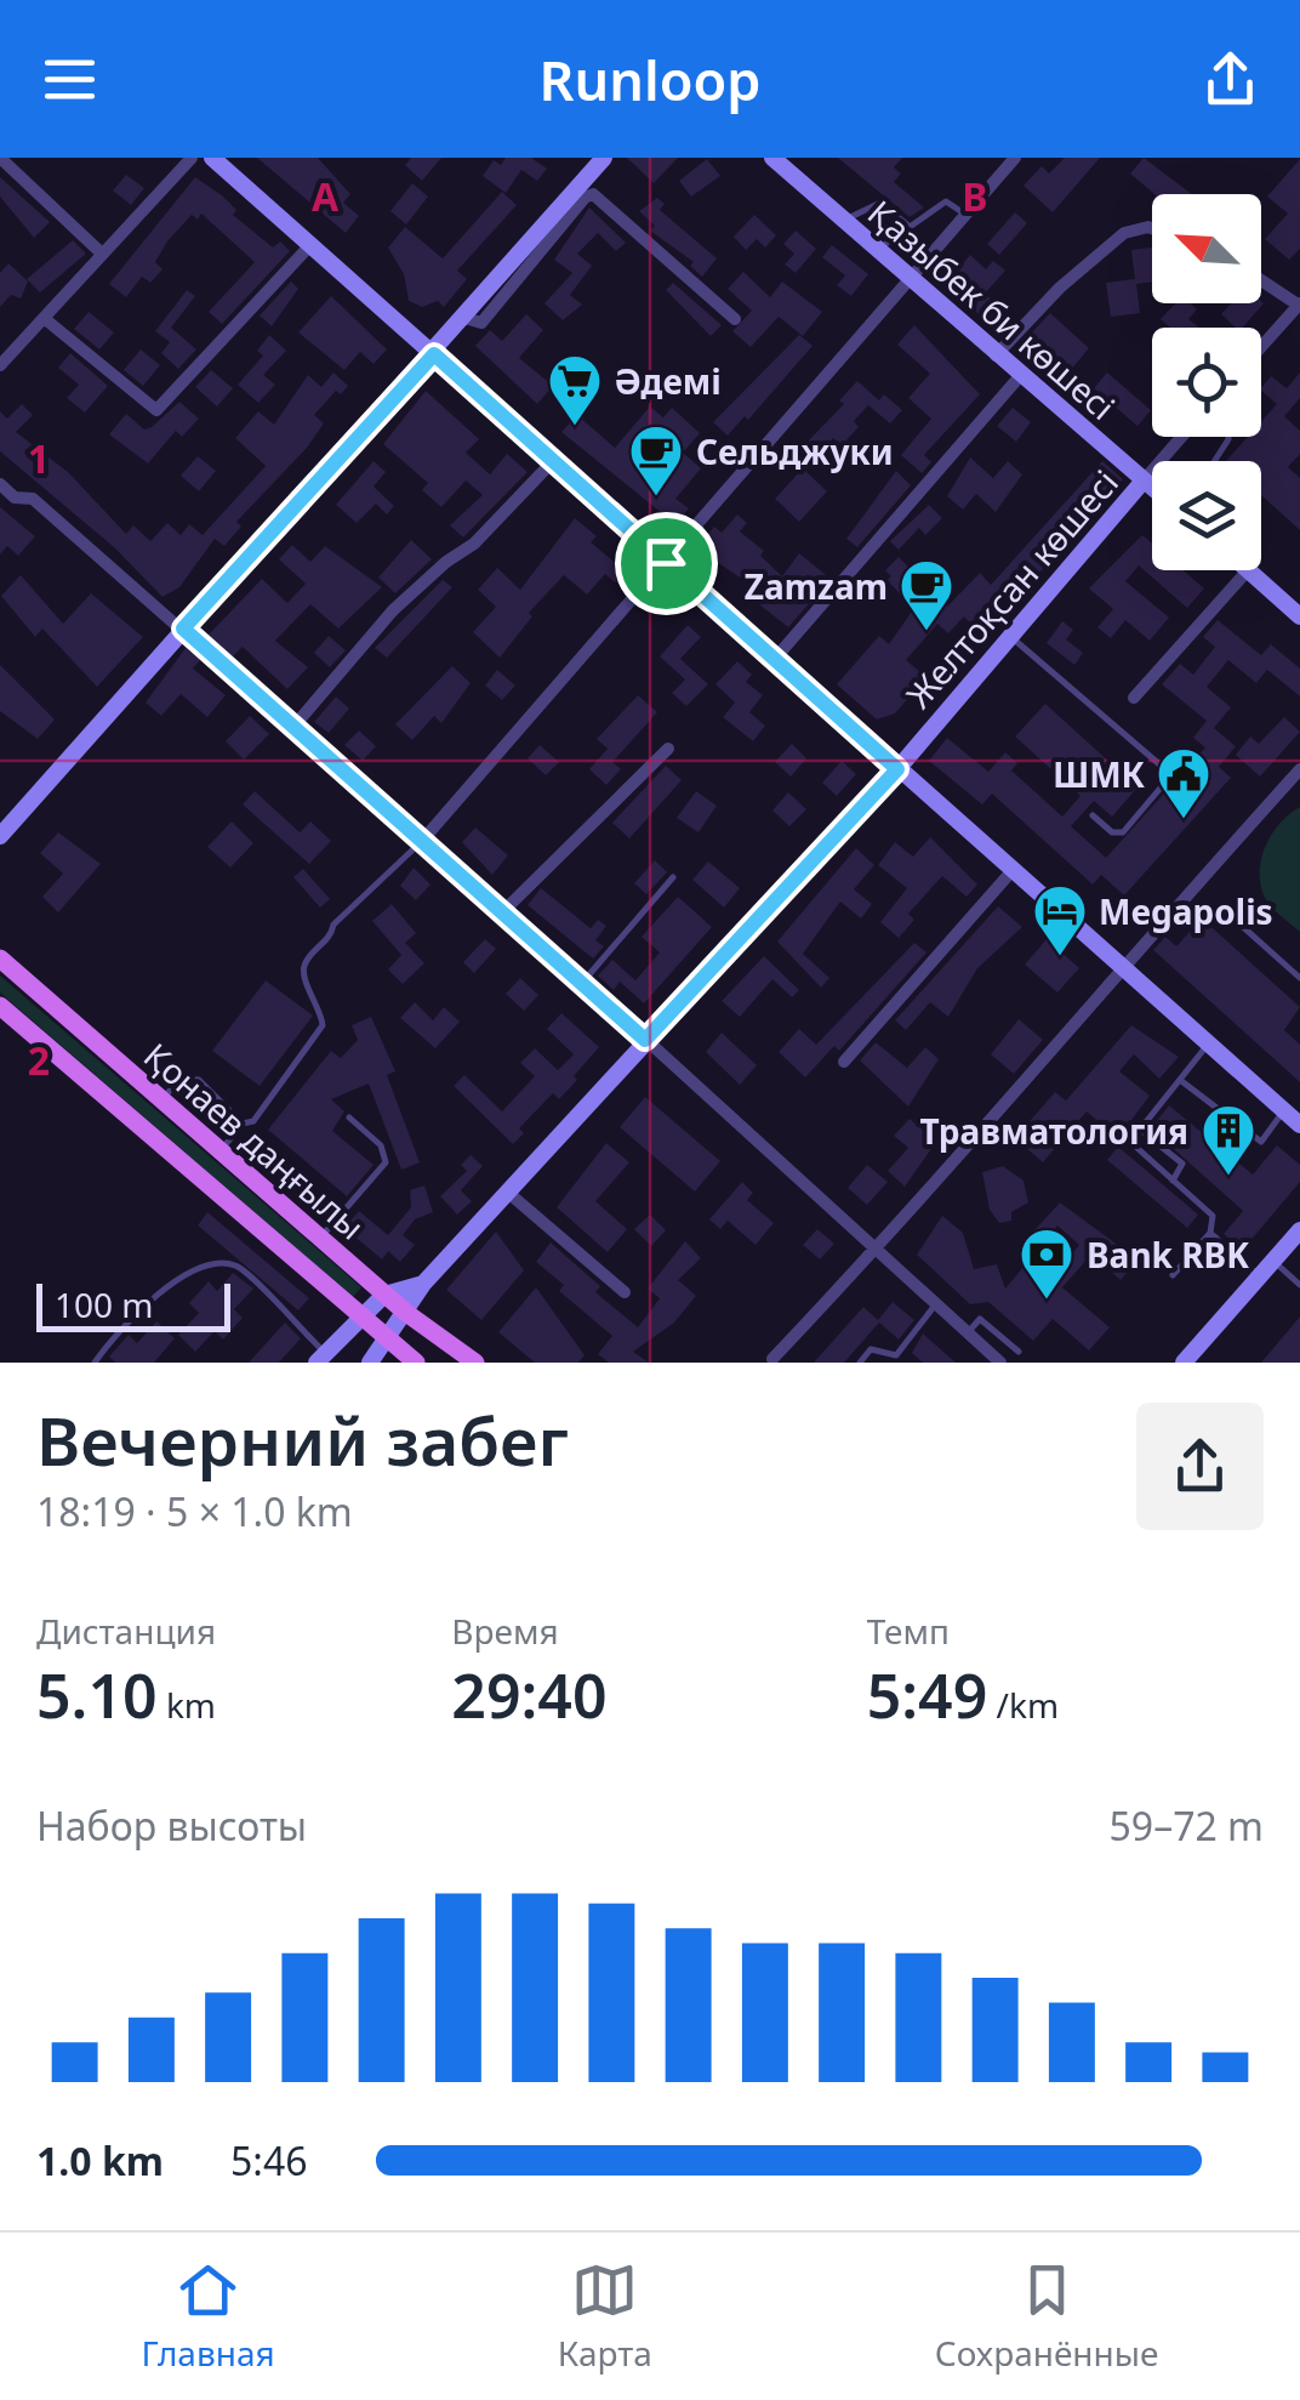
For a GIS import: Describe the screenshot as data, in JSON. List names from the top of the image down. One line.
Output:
{"streets":{"main road":["Қазыбек би көшесі","Желтоқсан көшесі","Қонаев даңғылы"]},"crossings":[["Қазыбек би көшесі","Желтоқсан көшесі"],["Желтоқсан көшесі","Қонаев даңғылы"]],"places":{"supermarket":["Әдемі"],"cafe":["Сельджуки","Zamzam"],"public building":["ШМК"],"hotel":["Megapolis"],"building":["Травматология"],"bank":["Bank RBK"]},"scale_bar":"100 m","north":"top left","page":{"header":"Runloop","scale":"100 m","heading":["Вечерний забег","18:19 · 5 × 1.0 km"],"stats":[["Дистанция","5.10 km"],["Время","29:40"],["Темп","5:49 /km"]],"chart":["Набор высоты","59–72 m"],"list":[{"name":"1.0 km","note":"5:46"}],"tabs":["Главная","Карта","Сохранённые"]},"grid":{"columns":["A","B"],"rows":["1","2"]}}
